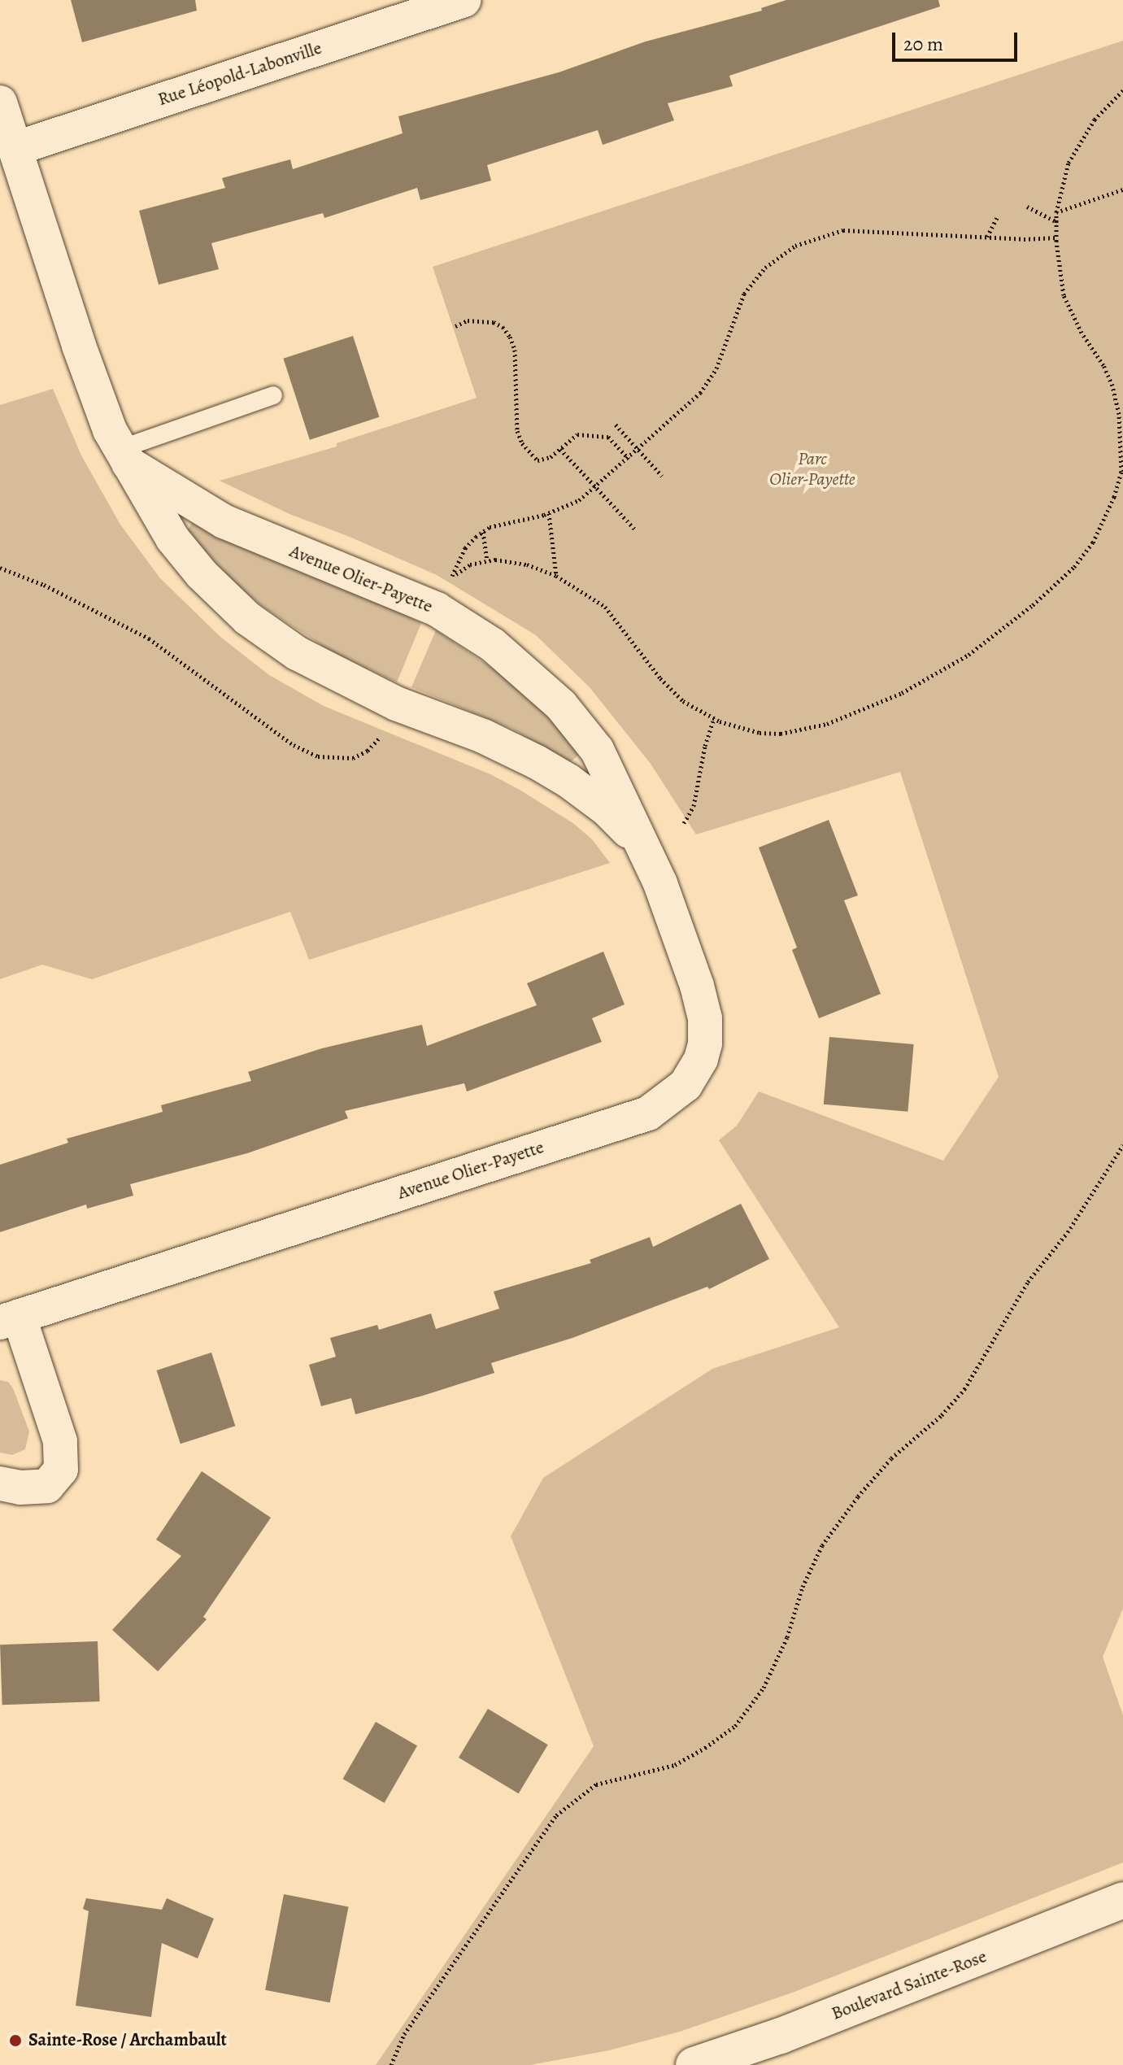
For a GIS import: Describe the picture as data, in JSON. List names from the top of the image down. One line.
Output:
{"streets":{"street":["Rue Léopold-Labonville","Avenue Olier-Payette","Boulevard Sainte-Rose"]},"crossings":[["Rue Léopold-Labonville","Avenue Olier-Payette"]],"parks":["Parc Olier-Payette"],"places":["Sainte-Rose / Archambault"],"scale_bar":"20 m"}
